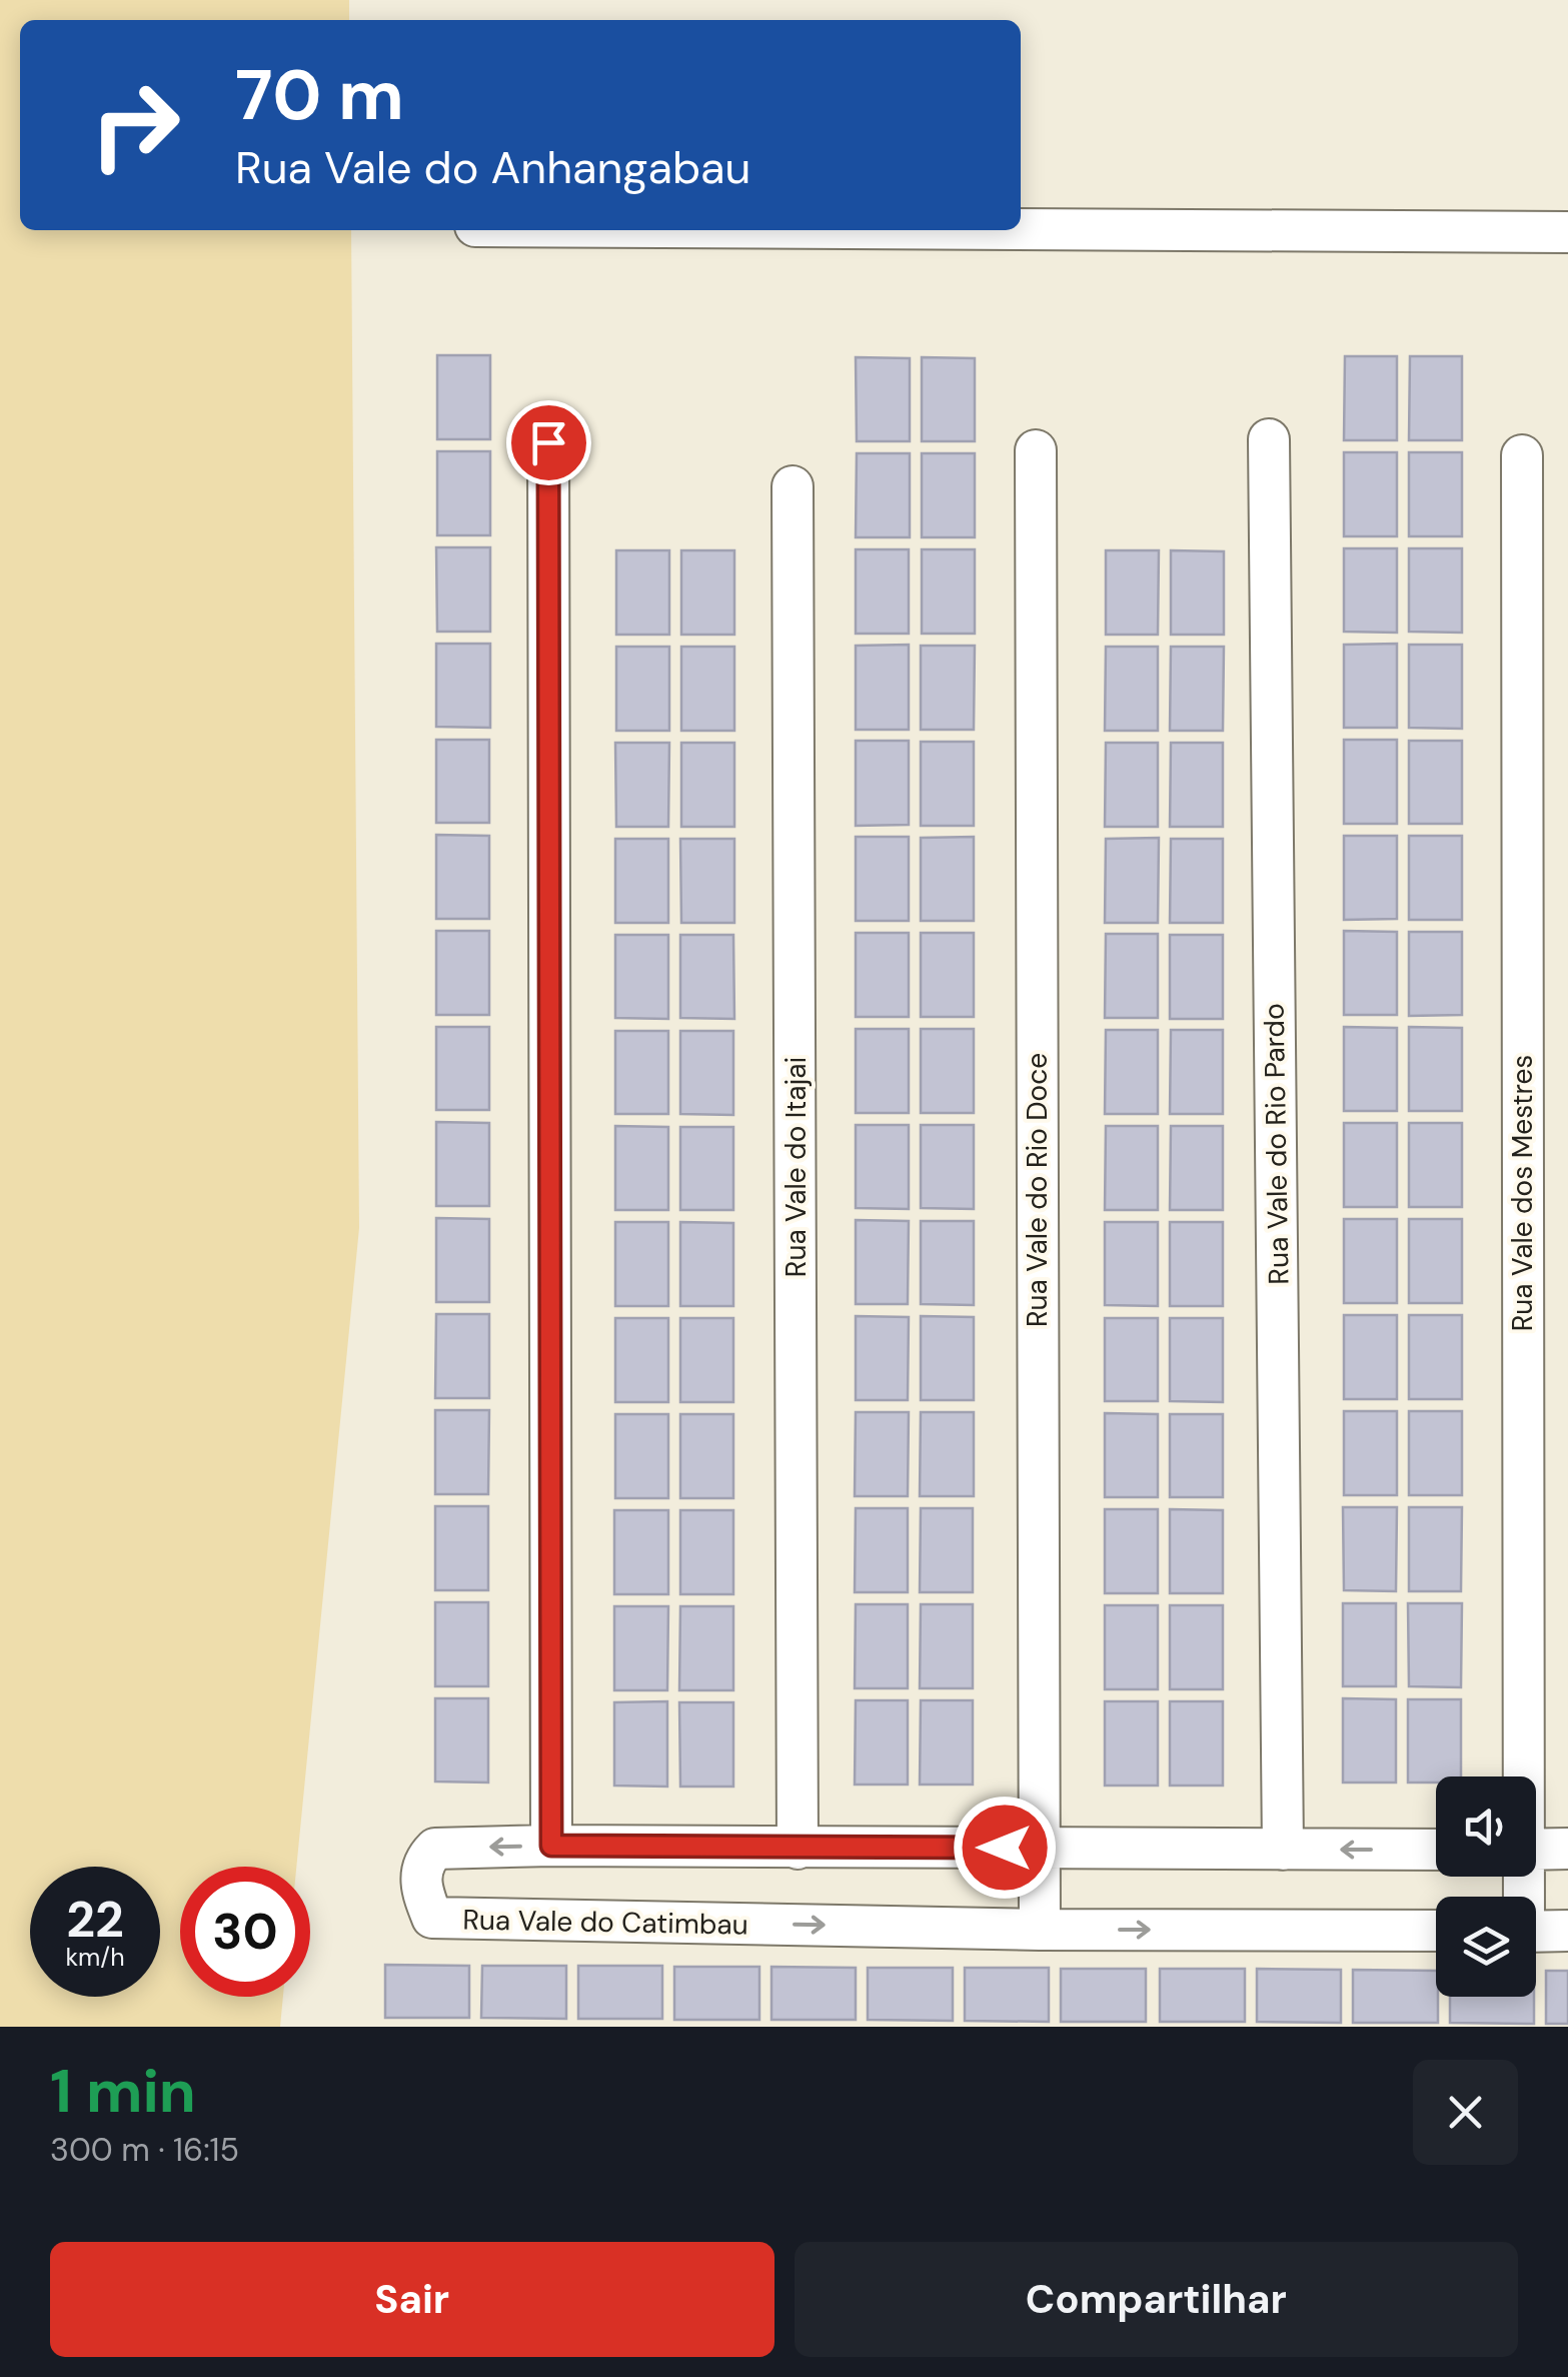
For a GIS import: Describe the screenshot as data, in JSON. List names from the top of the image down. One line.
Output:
{"streets":{"street":["Rua Vale do Rio Pardo","Rua Vale do Itajai","Rua Vale do Rio Doce","Rua Vale dos Mestres","Rua Vale do Catimbau"]},"crossings":[["Rua Vale do Rio Pardo","Rua Vale do Catimbau"],["Rua Vale do Itajai","Rua Vale do Catimbau"],["Rua Vale do Rio Doce","Rua Vale do Catimbau"]],"page":{"turn":["70 m","Rua Vale do Anhangabau"],"speed":"22 km/h","limit":"30","heading":["1 min","300 m · 16:15"],"buttons":["Sair","Compartilhar"]}}
